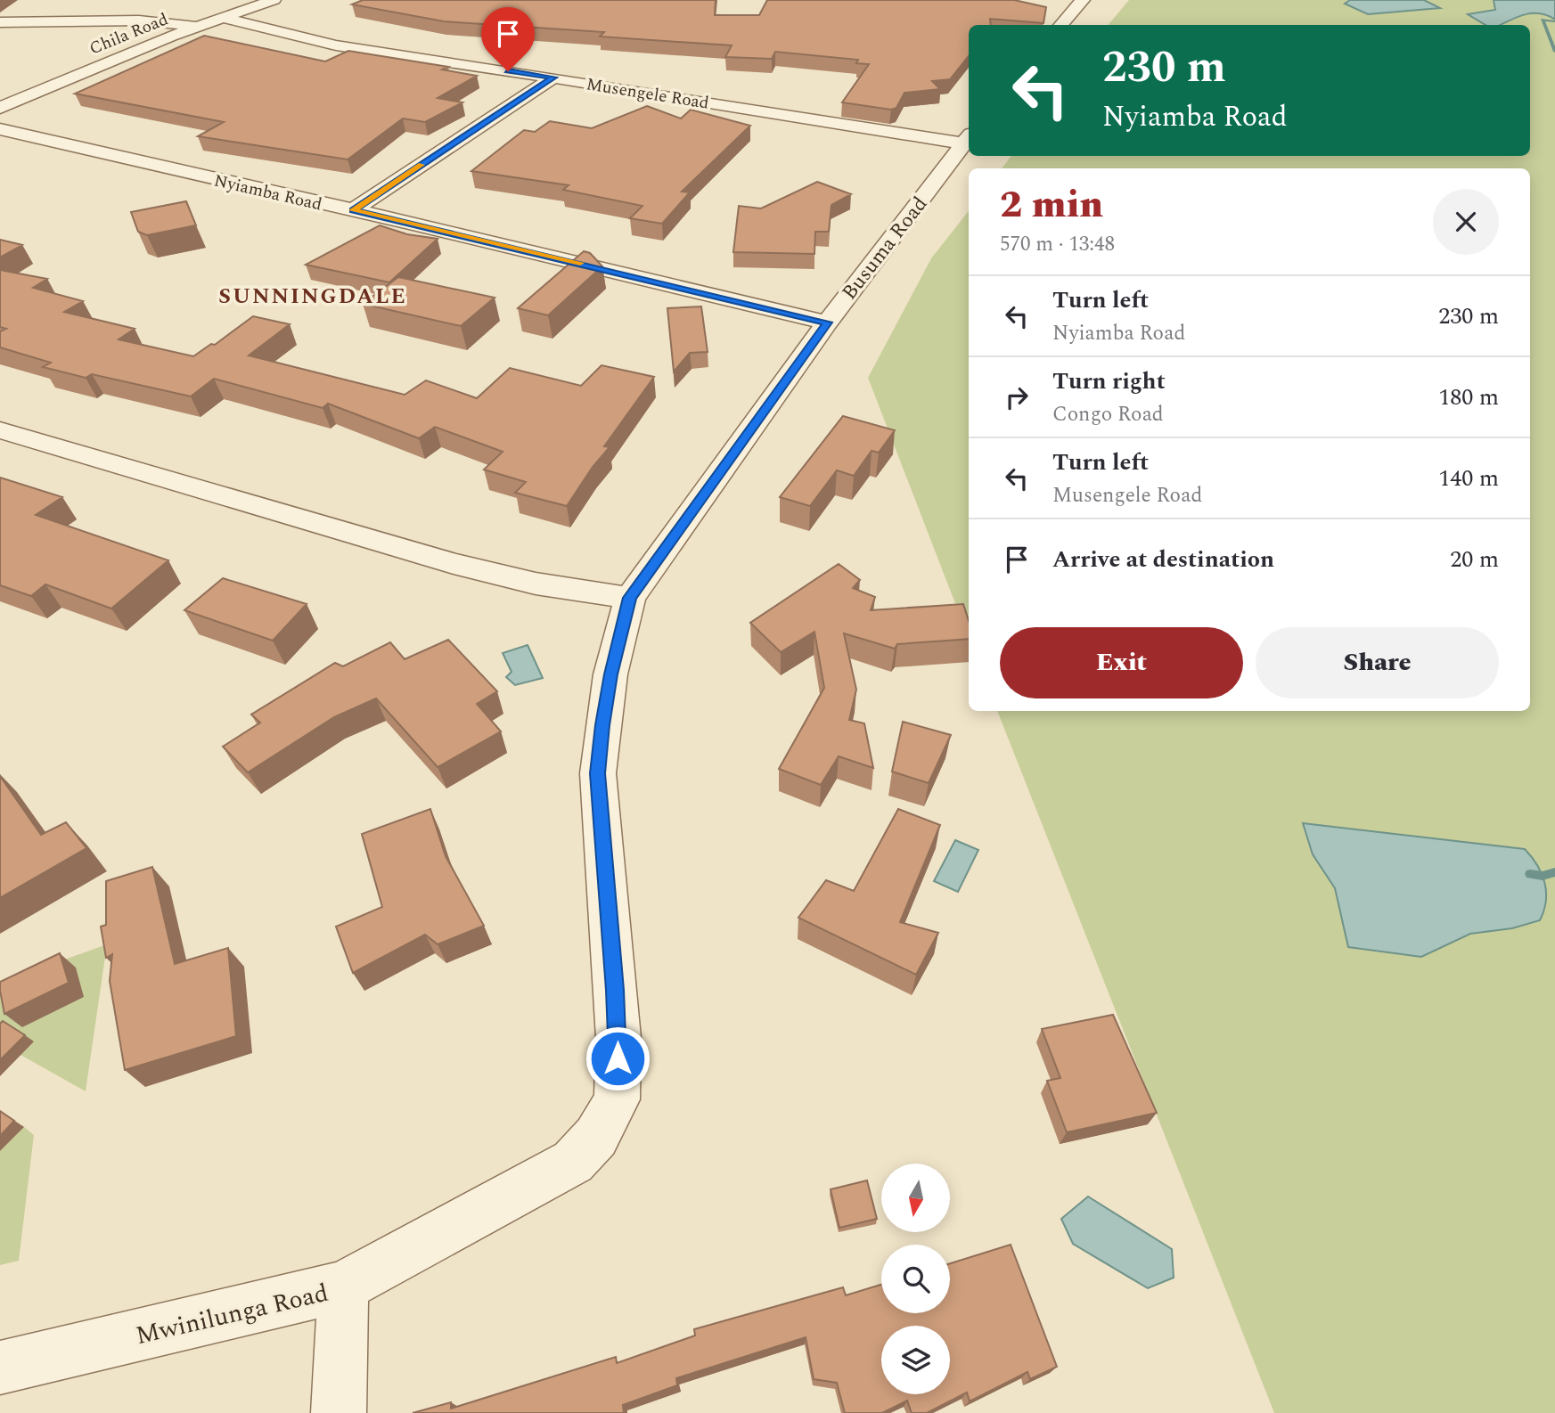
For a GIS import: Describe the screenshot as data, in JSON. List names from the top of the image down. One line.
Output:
{"streets":{"street":["Chila Road","Musengele Road","Nyiamba Road","Busuma Road","Mwinilunga Road"]},"crossings":[["Chila Road","Musengele Road"],["Musengele Road","Busuma Road"],["Nyiamba Road","Busuma Road"],["Busuma Road","Mwinilunga Road"]],"districts":["SUNNINGDALE"],"north":"bottom","page":{"turn":["230 m","Nyiamba Road"],"heading":["2 min","570 m · 13:48"],"list":[{"name":"Turn left","note":"Nyiamba Road","value":"230 m"},{"name":"Turn right","note":"Congo Road","value":"180 m"},{"name":"Turn left","note":"Musengele Road","value":"140 m"},{"name":"Arrive at destination","value":"20 m"}],"buttons":["Exit","Share"]}}
